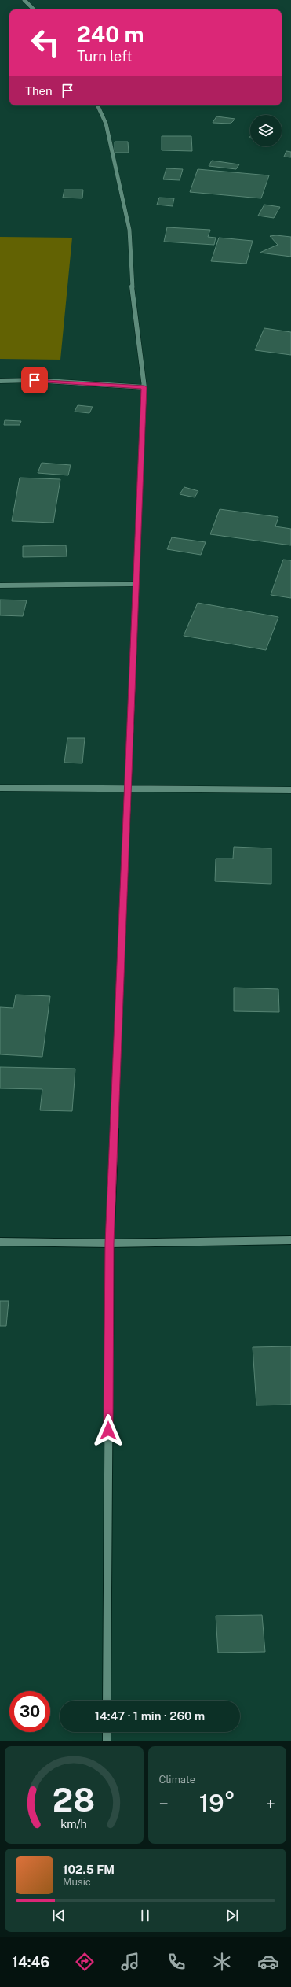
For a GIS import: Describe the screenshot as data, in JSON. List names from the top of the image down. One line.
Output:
{"page":{"turn":["240 m","Turn left"],"then":"Then","limit":"30","trip":"14:47 · 1 min · 260 m","tile":"Climate","heat":["−","19°","+"],"song":["102.5 FM","Music"],"tabs":"14:46","gauge":["28","km/h"]}}
